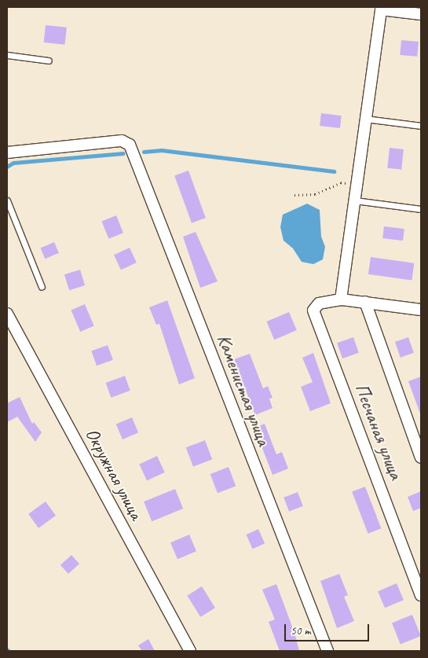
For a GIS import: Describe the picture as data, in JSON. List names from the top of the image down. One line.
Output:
{"streets":{"street":["Каменистая улица","Песчаная улица","Окружная улица"]},"scale_bar":"50 m"}
